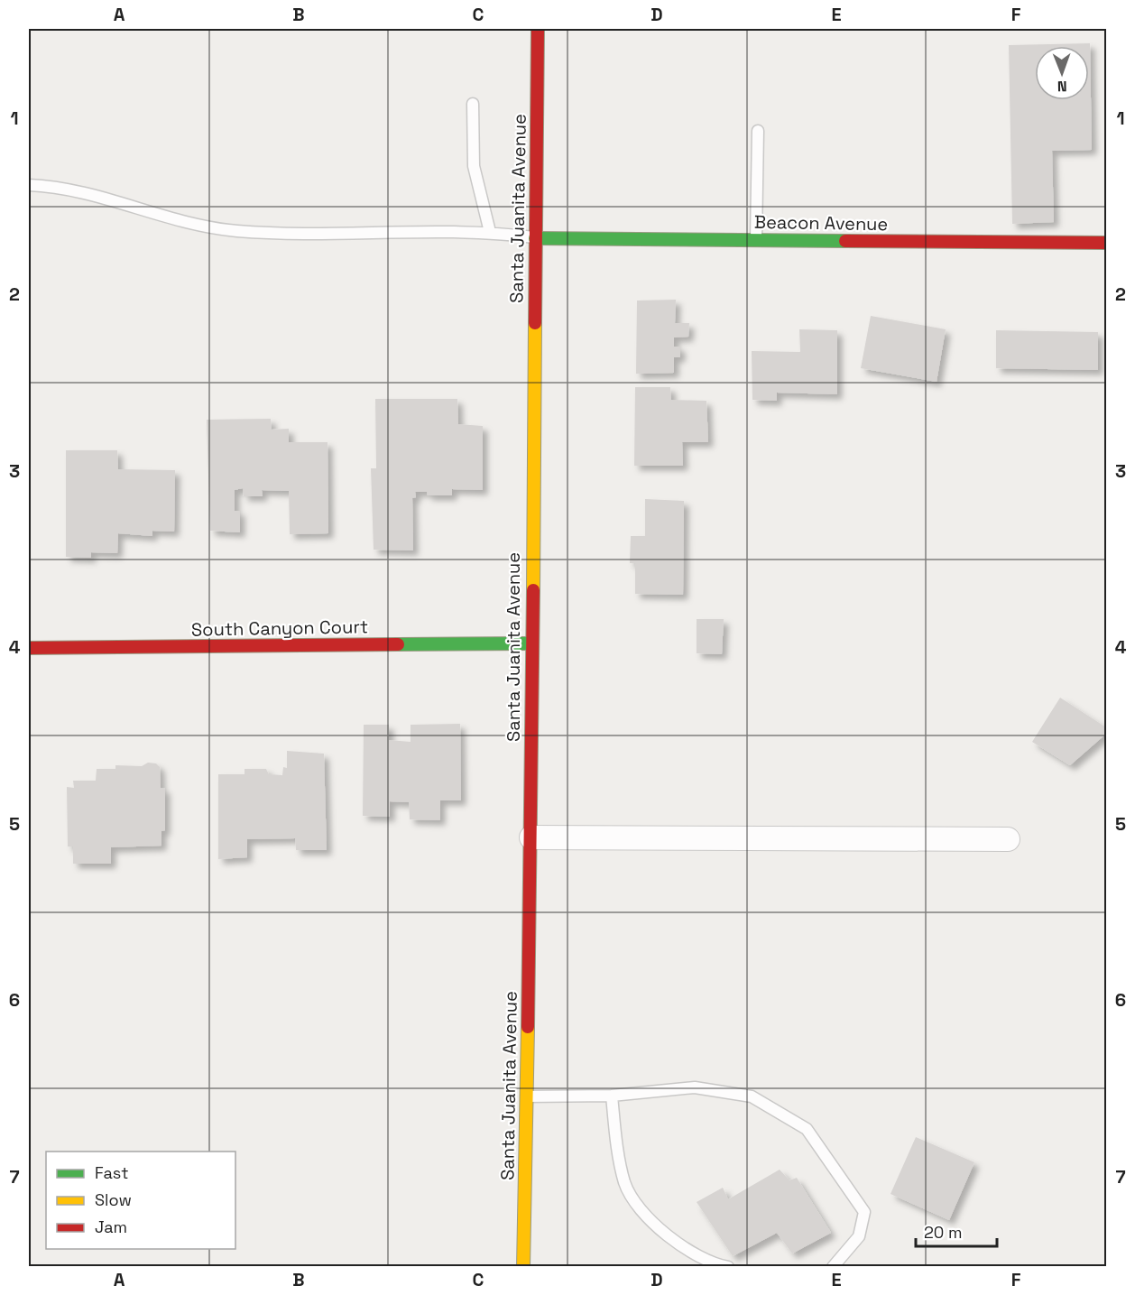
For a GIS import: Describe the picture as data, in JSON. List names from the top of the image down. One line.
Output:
{"streets":{"street":["Santa Juanita Avenue","Beacon Avenue","South Canyon Court"]},"crossings":[["Santa Juanita Avenue","Beacon Avenue"],["Santa Juanita Avenue","South Canyon Court"]],"legend":["Fast","Slow","Jam"],"scale_bar":"20 m","north":"bottom","grid":{"columns":["A","B","C","D","E","F"],"rows":["1","2","3","4","5","6","7"]}}
